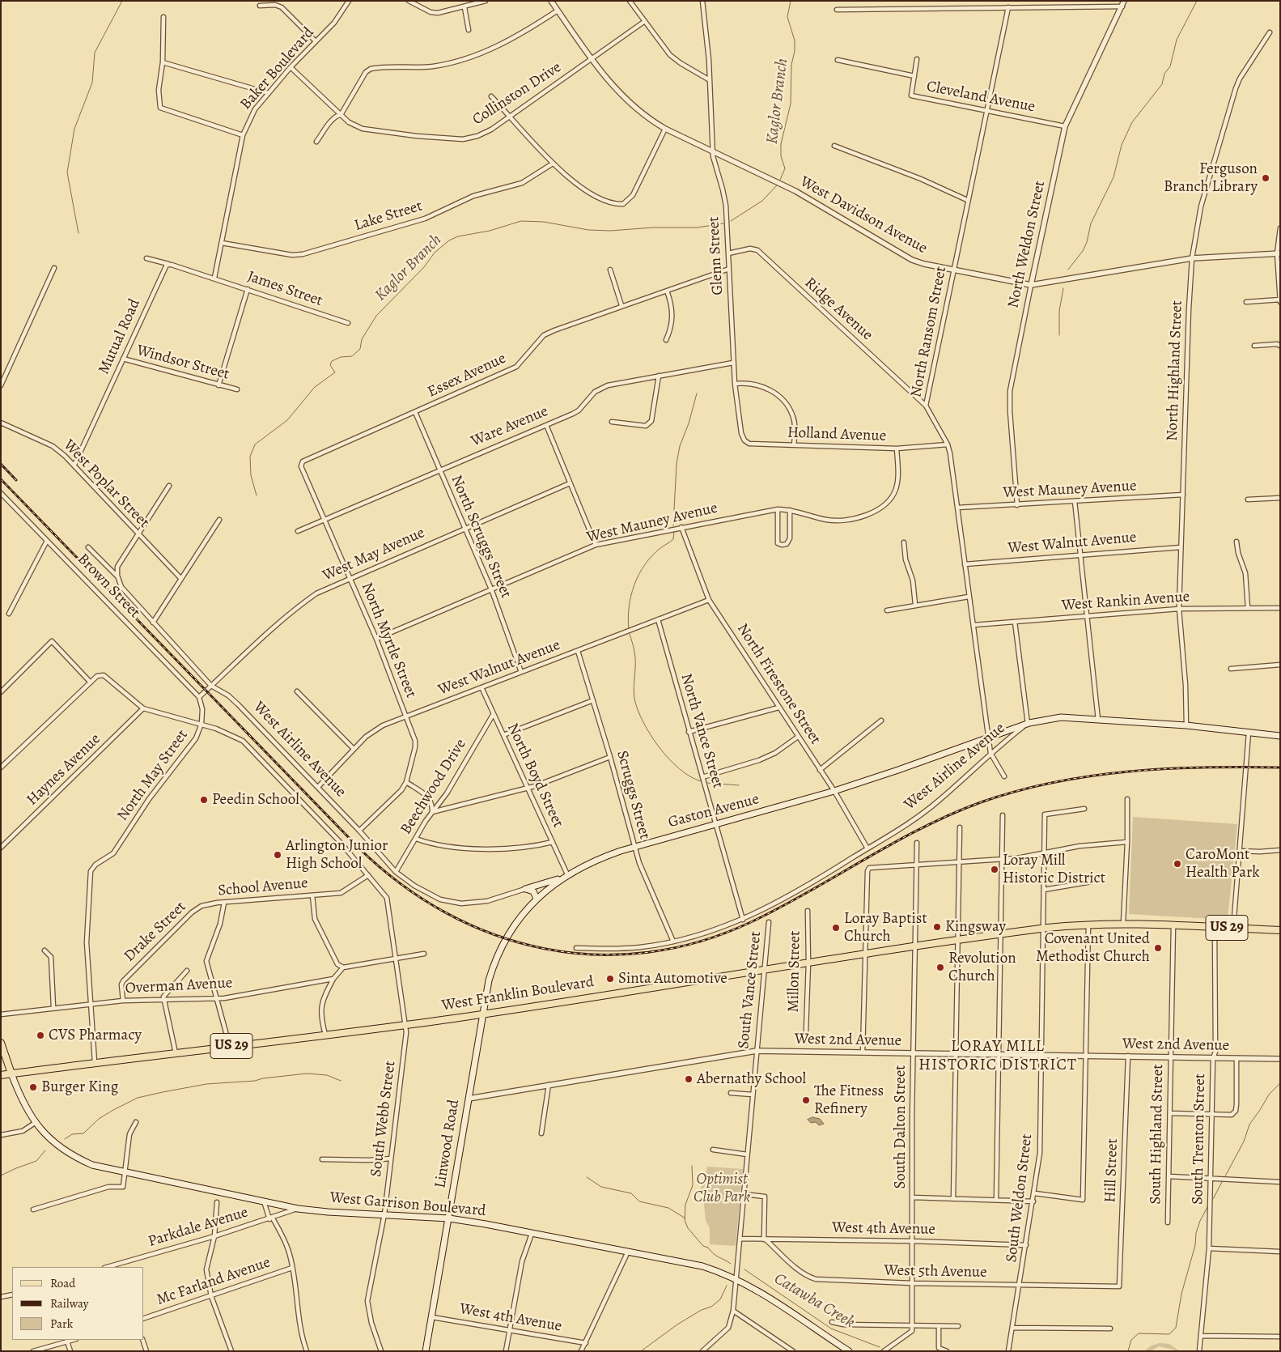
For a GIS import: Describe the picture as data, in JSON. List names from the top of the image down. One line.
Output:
{"streets":{"main road":["West Airline Avenue","Gaston Avenue","US 29","West Franklin Boulevard","Linwood Road","West Garrison Boulevard"],"street":["Baker Boulevard","Collinston Drive","Cleveland Avenue","West Davidson Avenue","Lake Street","North Weldon Street","Glenn Street","James Street","Ridge Avenue","North Ransom Street","Mutual Road","Windsor Street","North Highland Street","Essex Avenue","Ware Avenue","Holland Avenue","West Poplar Street","West Mauney Avenue","North Scruggs Street","West Walnut Avenue","West May Avenue","Brown Street","West Rankin Avenue","North Myrtle Street","North Firestone Street","North Vance Street","Haynes Avenue","North May Street","North Boyd Street","Beechwood Drive","Scruggs Street","School Avenue","Drake Street","Millon Street","Overman Avenue","South Vance Street","West 2nd Avenue","South Webb Street","South Dalton Street","South Highland Street","South Trenton Street","Hill Street","South Weldon Street","Parkdale Avenue","West 4th Avenue","West 5th Avenue","Mc Farland Avenue"]},"crossings":[["Baker Boulevard","Collinston Drive"],["Baker Boulevard","Lake Street"],["Baker Boulevard","James Street"],["Collinston Drive","West Davidson Avenue"],["Cleveland Avenue","North Weldon Street"],["Cleveland Avenue","North Ransom Street"],["West Davidson Avenue","North Weldon Street"],["West Davidson Avenue","Glenn Street"],["West Davidson Avenue","North Ransom Street"],["West Davidson Avenue","North Highland Street"],["North Weldon Street","West Mauney Avenue"],["Glenn Street","Ridge Avenue"],["Glenn Street","Essex Avenue"],["Glenn Street","Ware Avenue"],["Glenn Street","Holland Avenue"],["Ridge Avenue","North Ransom Street"],["North Ransom Street","Holland Avenue"],["North Ransom Street","West Mauney Avenue"],["North Ransom Street","West Walnut Avenue"],["North Ransom Street","West Rankin Avenue"],["North Ransom Street","West Airline Avenue"],["North Ransom Street","Gaston Avenue"],["Mutual Road","Windsor Street"],["Mutual Road","West Poplar Street"],["North Highland Street","West Mauney Avenue"],["North Highland Street","West Walnut Avenue"],["North Highland Street","West Rankin Avenue"],["North Highland Street","West Airline Avenue"],["Essex Avenue","North Scruggs Street"],["Essex Avenue","North Myrtle Street"],["Ware Avenue","North Scruggs Street"],["Ware Avenue","North Myrtle Street"],["Holland Avenue","West Mauney Avenue"],["West Mauney Avenue","North Scruggs Street"],["West Mauney Avenue","North Myrtle Street"],["West Mauney Avenue","North Firestone Street"],["North Scruggs Street","West Walnut Avenue"],["North Scruggs Street","West May Avenue"],["West Walnut Avenue","North Myrtle Street"],["West Walnut Avenue","North Firestone Street"],["West Walnut Avenue","North Vance Street"],["West Walnut Avenue","West Airline Avenue"],["West Walnut Avenue","North Boyd Street"],["West Walnut Avenue","Scruggs Street"],["West May Avenue","North Myrtle Street"],["West May Avenue","West Airline Avenue"],["Brown Street","North May Street"],["North Firestone Street","West Airline Avenue"],["North Firestone Street","Gaston Avenue"],["North Vance Street","West Airline Avenue"],["North Vance Street","Gaston Avenue"],["West Airline Avenue","Beechwood Drive"],["West Airline Avenue","Scruggs Street"],["West Airline Avenue","Gaston Avenue"],["Haynes Avenue","South Webb Street"],["North May Street","Overman Avenue"],["North May Street","South Webb Street"],["North Boyd Street","Beechwood Drive"],["North Boyd Street","Gaston Avenue"],["Scruggs Street","Gaston Avenue"],["Gaston Avenue","West Franklin Boulevard"],["Gaston Avenue","Linwood Road"],["School Avenue","Drake Street"],["School Avenue","South Webb Street"],["Drake Street","Overman Avenue"],["Millon Street","West Franklin Boulevard"],["South Vance Street","West Franklin Boulevard"],["South Vance Street","West 2nd Avenue"],["South Vance Street","West Garrison Boulevard"],["South Vance Street","West 4th Avenue"],["West Franklin Boulevard","South Webb Street"],["West Franklin Boulevard","South Dalton Street"],["West Franklin Boulevard","South Highland Street"],["West Franklin Boulevard","South Trenton Street"],["West Franklin Boulevard","Linwood Road"],["West Franklin Boulevard","South Weldon Street"],["West Franklin Boulevard","West Garrison Boulevard"],["West 2nd Avenue","South Dalton Street"],["West 2nd Avenue","South Highland Street"],["West 2nd Avenue","South Trenton Street"],["West 2nd Avenue","Linwood Road"],["West 2nd Avenue","Hill Street"],["West 2nd Avenue","South Weldon Street"],["South Webb Street","West Garrison Boulevard"],["South Dalton Street","West 4th Avenue"],["South Dalton Street","West 5th Avenue"],["Linwood Road","West Garrison Boulevard"],["Linwood Road","West 4th Avenue"],["Hill Street","West 5th Avenue"],["South Weldon Street","West 4th Avenue"],["South Weldon Street","West 5th Avenue"],["West Garrison Boulevard","Parkdale Avenue"],["West 4th Avenue","West 5th Avenue"]],"districts":["LORAY MILL HISTORIC DISTRICT"],"water":["Kaglor Branch","Catawba Creek"],"parks":["Optimist Club Park"],"places":["Ferguson Branch Library","Peedin School","Arlington Junior High School","CaroMont Health Park","Loray Mill Historic District","Kingsway","Loray Baptist Church","Covenant United Methodist Church","Revolution Church","Sinta Automotive","CVS Pharmacy","Abernathy School","Burger King","The Fitness Refinery"],"legend":["Road","Railway","Park"]}
